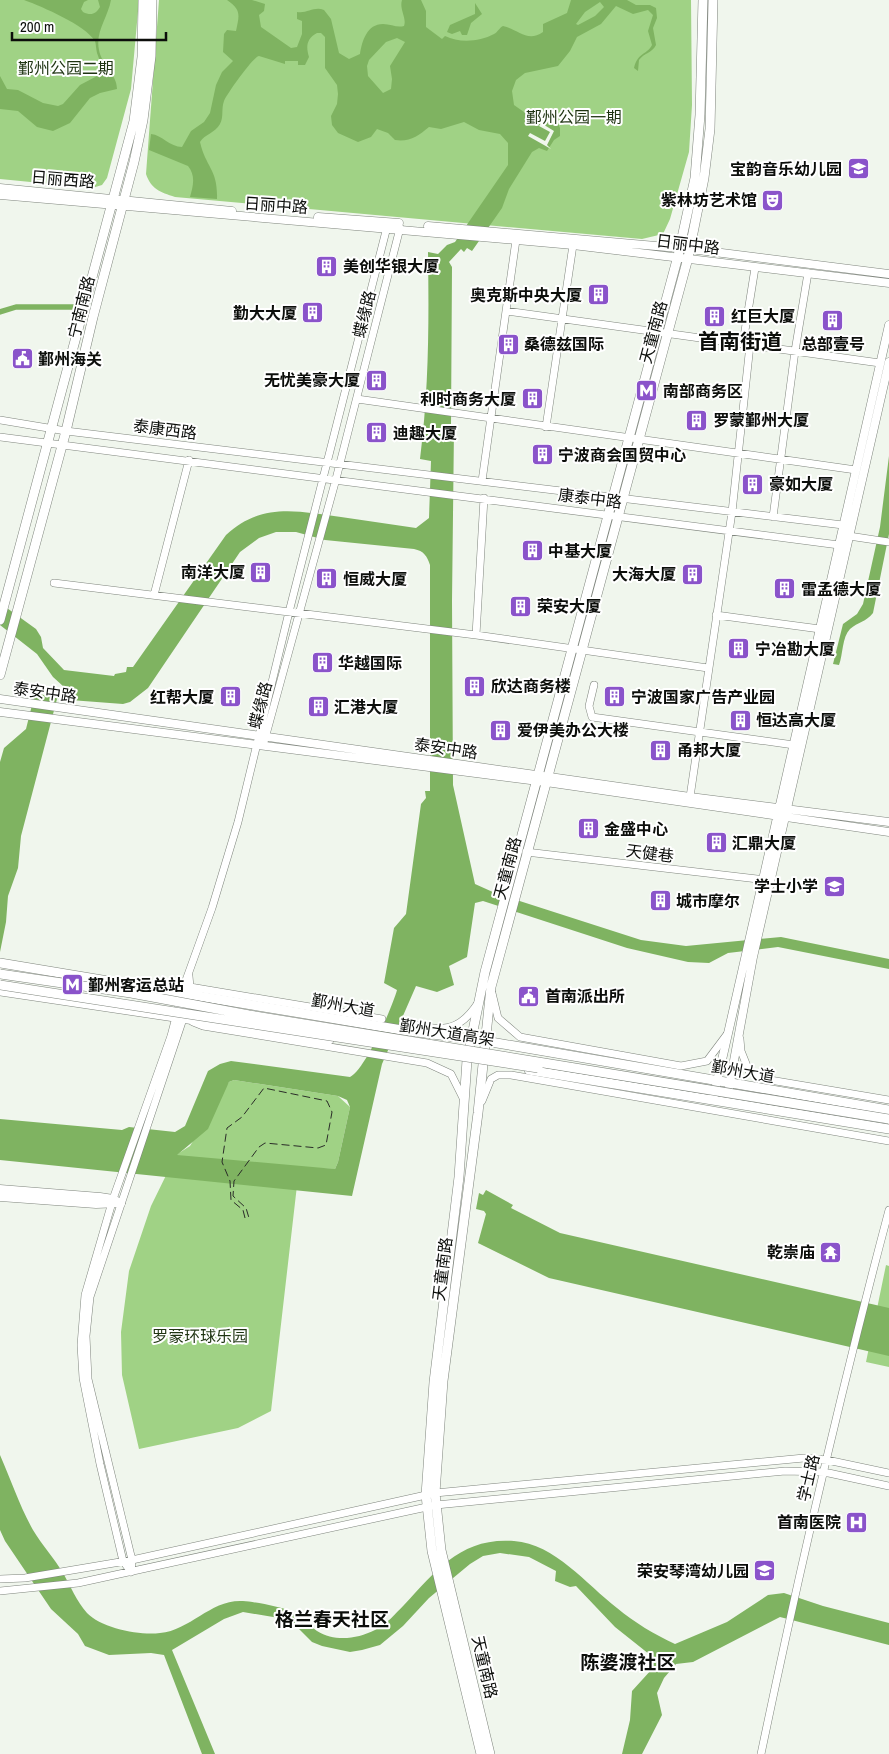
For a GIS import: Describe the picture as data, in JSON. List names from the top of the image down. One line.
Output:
{"streets":{"main road":["日丽西路","日丽中路","宁南南路","天童南路","泰安中路","鄞州大道","鄞州大道高架"],"street":["蝶缘路","泰康西路","康泰中路","天健巷","学士路"]},"crossings":[["日丽西路","日丽中路"],["日丽西路","宁南南路"],["日丽中路","宁南南路"],["日丽中路","蝶缘路"],["日丽中路","天童南路"],["宁南南路","泰康西路"],["蝶缘路","泰康西路"],["蝶缘路","康泰中路"],["蝶缘路","泰安中路"],["蝶缘路","鄞州大道"],["天童南路","康泰中路"],["天童南路","泰安中路"],["天童南路","天健巷"],["天童南路","鄞州大道"],["泰康西路","康泰中路"]],"districts":["首南街道","格兰春天社区","陈婆渡社区"],"parks":["鄞州公园二期","鄞州公园一期","罗蒙环球乐园"],"places":{"school or university":["宝韵音乐幼儿园","学士小学","荣安琴湾幼儿园"],"theatre":["紫林坊艺术馆"],"building":["美创华银大厦","奥克斯中央大厦","勤大大厦","红巨大厦","总部壹号","桑德兹国际","无忧美豪大厦","利时商务大厦","罗蒙鄞州大厦","迪趣大厦","宁波商会国贸中心","豪如大厦","中基大厦","南洋大厦","大海大厦","恒威大厦","雷孟德大厦","荣安大厦","宁冶勘大厦","华越国际","欣达商务楼","红帮大厦","宁波国家广告产业园","汇港大厦","恒达高大厦","爱伊美办公大楼","甬邦大厦","金盛中心","汇鼎大厦","城市摩尔"],"public building":["鄞州海关","首南派出所"],"metro station":["南部商务区","鄞州客运总站"],"temple":["乾崇庙"],"hospital":["首南医院"]},"scale_bar":"200 m"}
